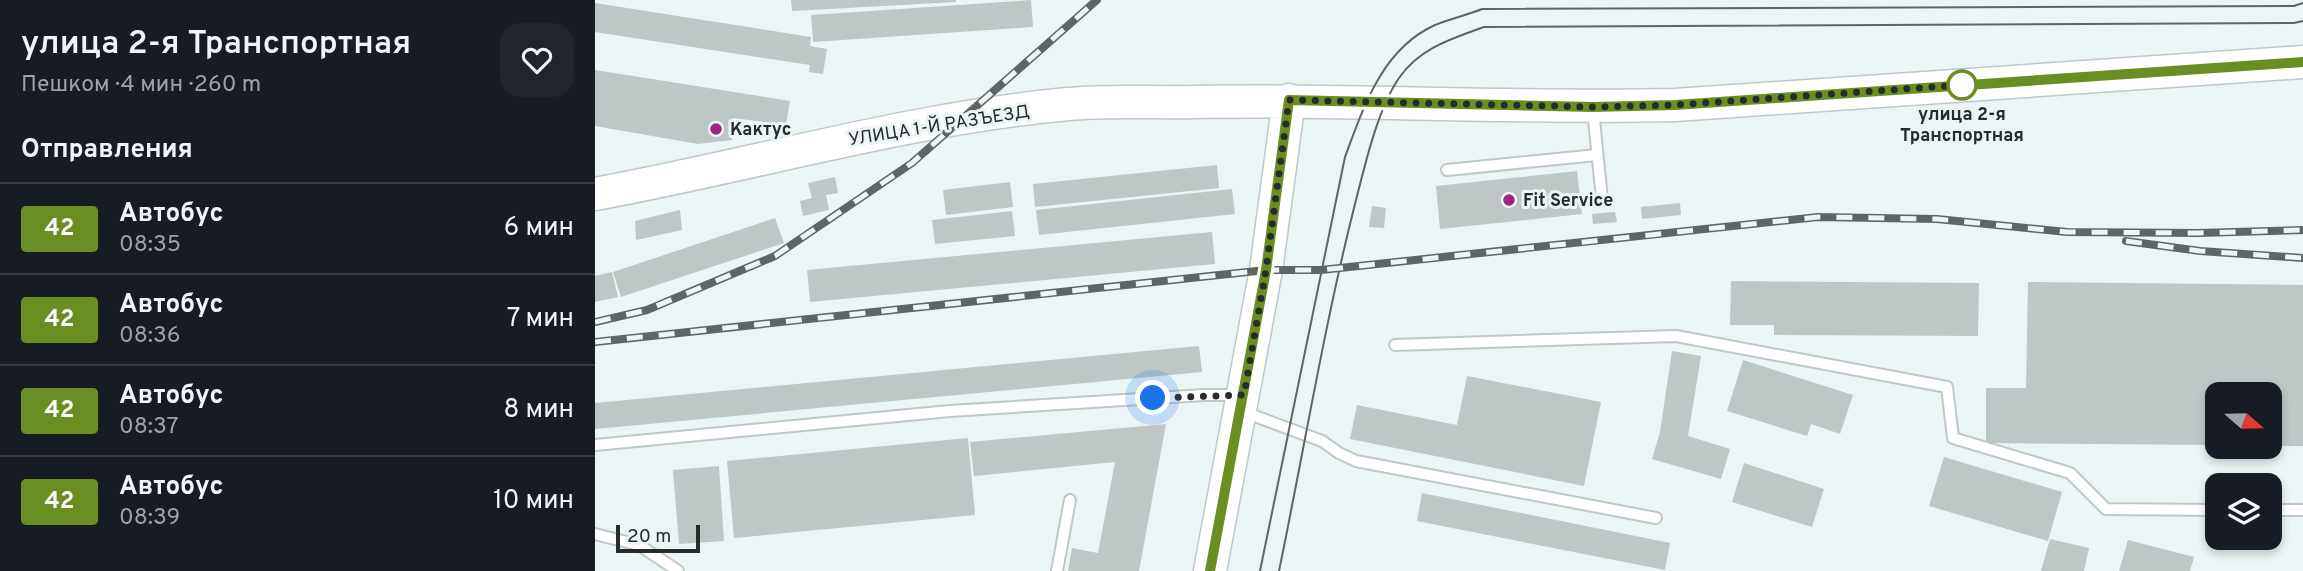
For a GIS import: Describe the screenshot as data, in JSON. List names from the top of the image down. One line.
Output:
{"streets":{"main road":["УЛИЦА 1-Й РАЗЪЕЗД"]},"places":["улица 2-я Транспортная","Кактус","Fit Service"],"lines":["bus line 42"],"scale_bar":"20 m","north":"right","page":{"heading":[["улица 2-я Транспортная","Пешком · 4 мин · 260 m"],"Отправления"],"list":[{"mark":"42","name":"Автобус","note":"08:35","value":"6 мин"},{"mark":"42","name":"Автобус","note":"08:36","value":"7 мин"},{"mark":"42","name":"Автобус","note":"08:37","value":"8 мин"},{"mark":"42","name":"Автобус","note":"08:39","value":"10 мин"}],"scale":"20 m"}}
